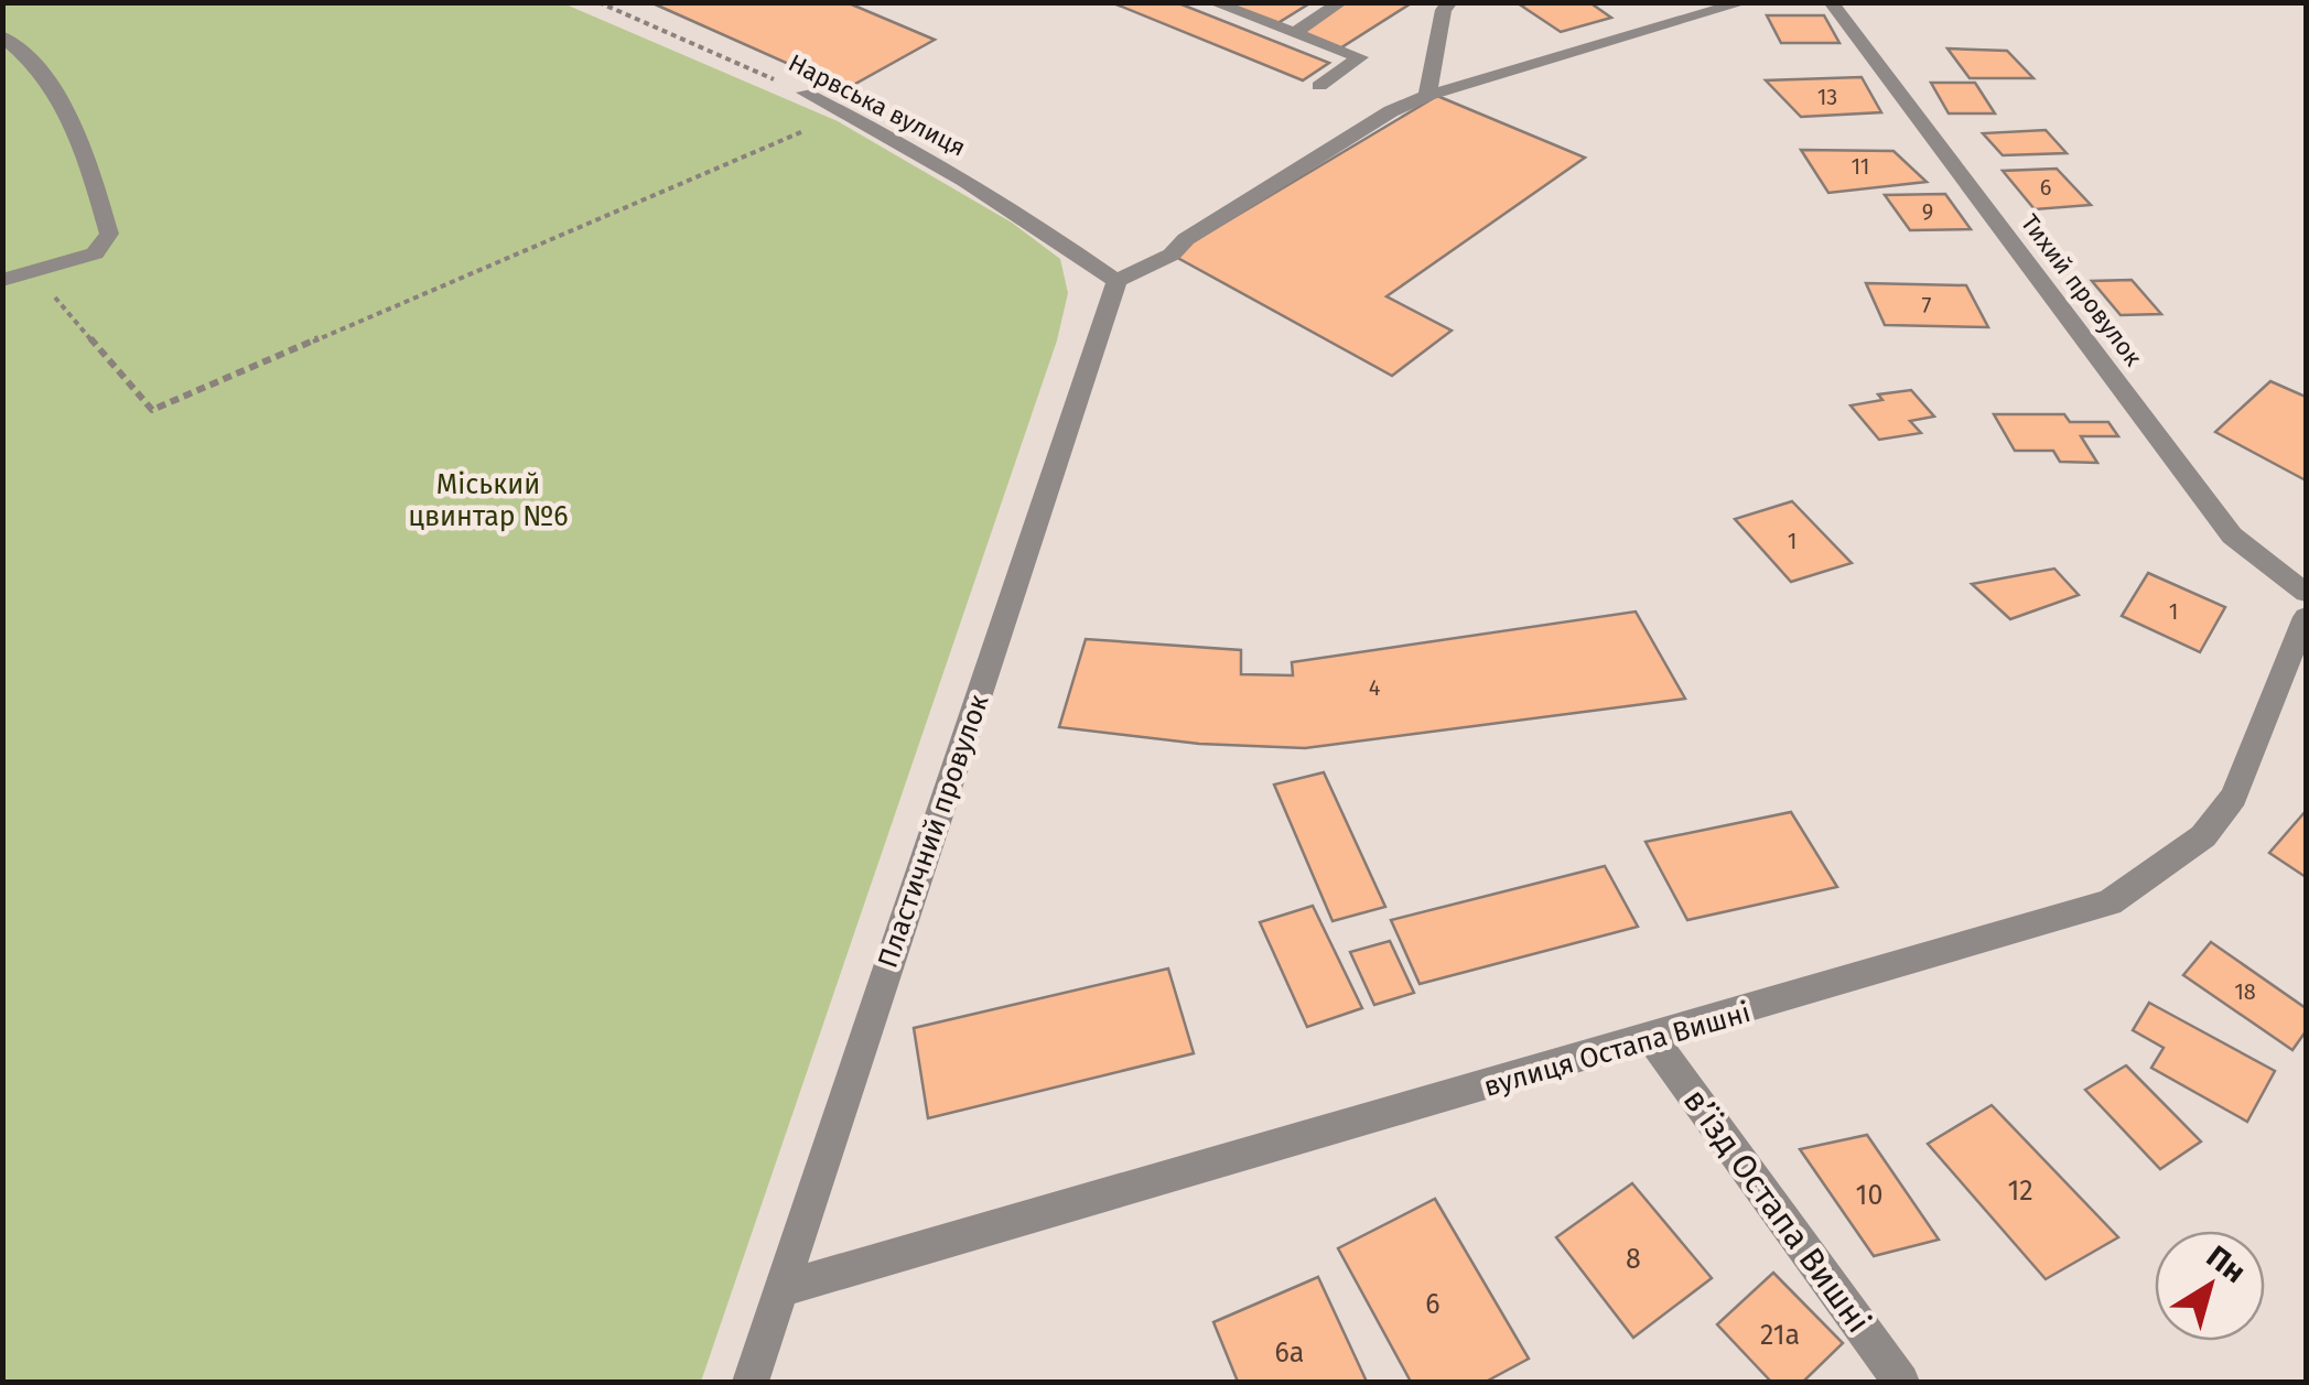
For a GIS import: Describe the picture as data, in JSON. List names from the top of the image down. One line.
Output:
{"streets":{"street":["Нарвська вулиця","Тихий провулок","Пластичний провулок","вулиця Остапа Вишні","в’їзд Остапа Вишні"]},"crossings":[["Нарвська вулиця","Пластичний провулок"],["Пластичний провулок","вулиця Остапа Вишні"],["вулиця Остапа Вишні","в’їзд Остапа Вишні"]],"parks":["Міський цвинтар №6"],"house_numbers":["13","11","6","9","7","1","1","4","18","12","10","8","6","21а","6а"],"north":"top right"}
